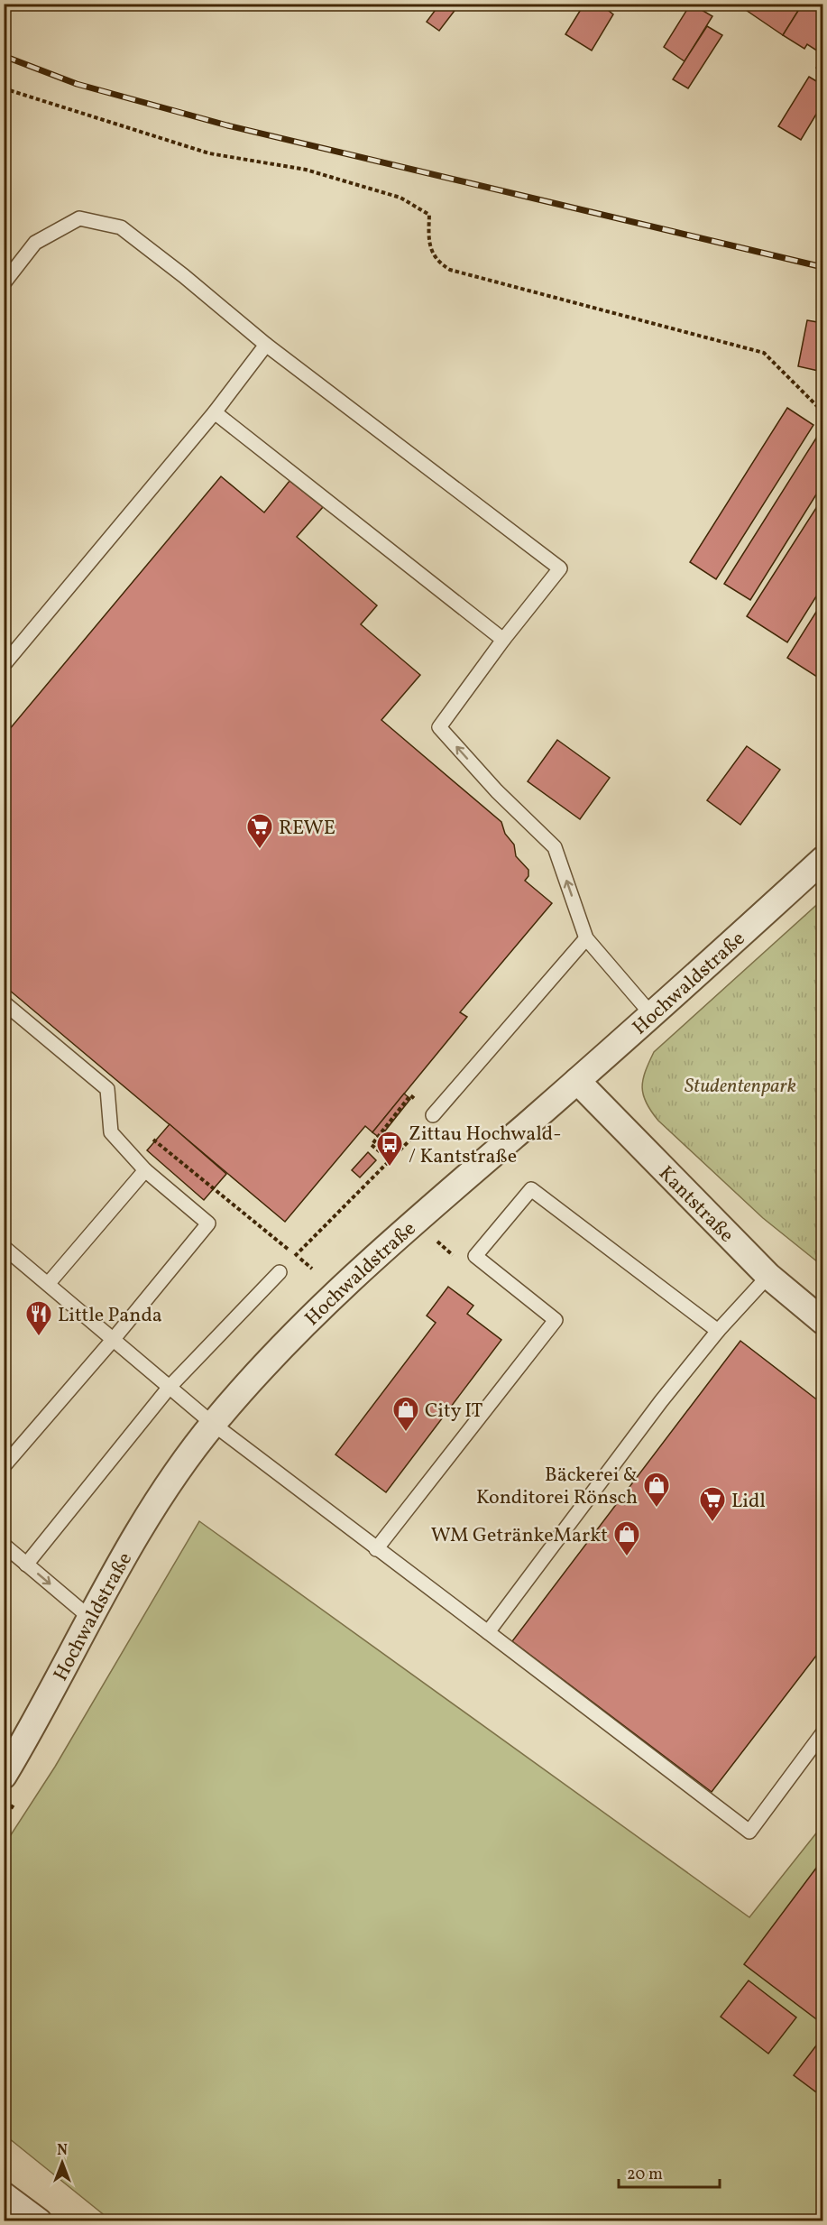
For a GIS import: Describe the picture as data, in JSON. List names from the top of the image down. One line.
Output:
{"streets":{"street":["Hochwaldstraße","Kantstraße"]},"crossings":[["Hochwaldstraße","Kantstraße"]],"parks":["Studentenpark"],"places":{"supermarket":["REWE","Lidl"],"bus stop":["Zittau Hochwald- / Kantstraße"],"restaurant":["Little Panda"],"shop":["City IT","Bäckerei & Konditorei Rönsch","WM GetränkeMarkt"]},"scale_bar":"20 m","north":"top"}
